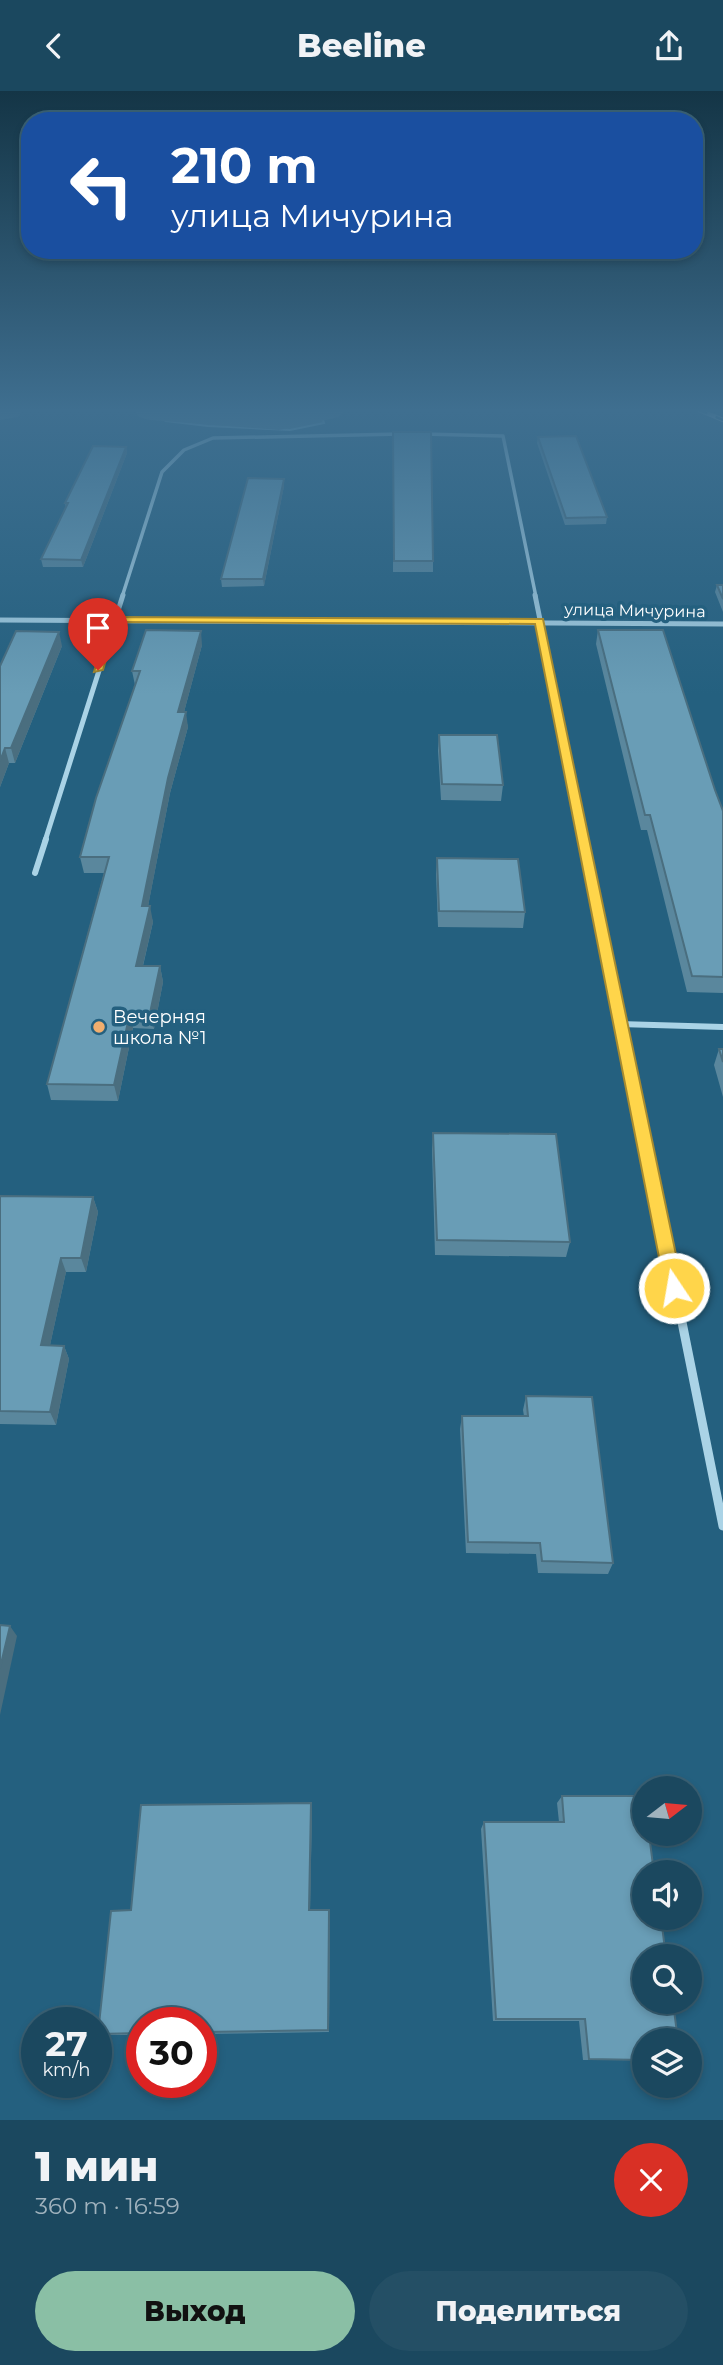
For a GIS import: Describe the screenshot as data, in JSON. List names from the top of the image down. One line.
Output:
{"streets":{"street":["улица Мичурина"]},"places":["Вечерняя школа №1"],"north":"right","page":{"header":"Beeline","turn":["210 m","улица Мичурина"],"speed":"27 km/h","limit":"30","heading":["1 мин","360 m · 16:59"],"buttons":["Выход","Поделиться"]}}
